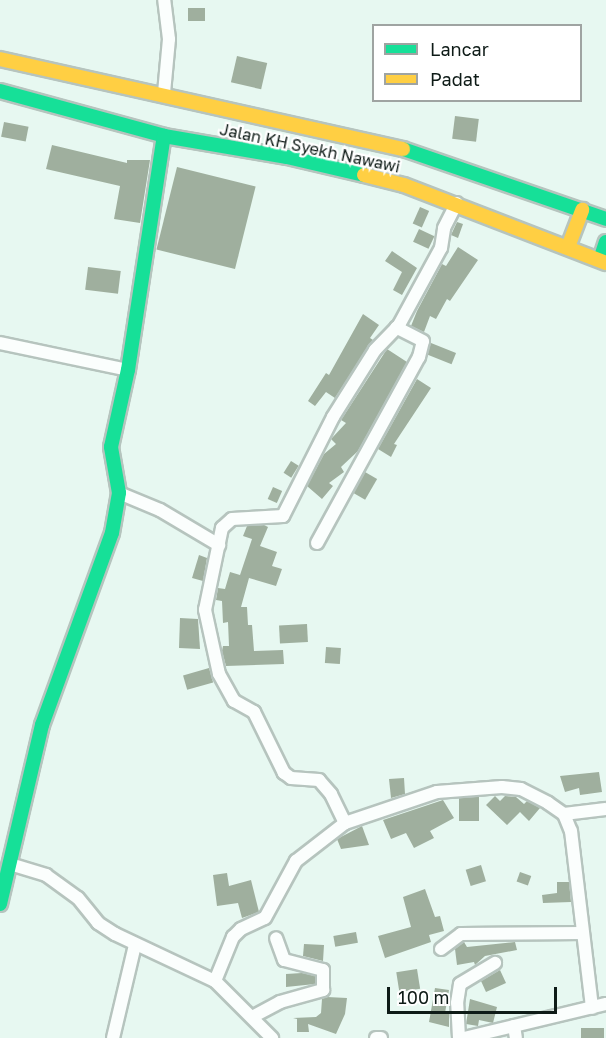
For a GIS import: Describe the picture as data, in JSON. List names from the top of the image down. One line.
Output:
{"streets":{"main road":["Jalan KH Syekh Nawawi"]},"legend":["Lancar","Padat"],"scale_bar":"100 m"}
